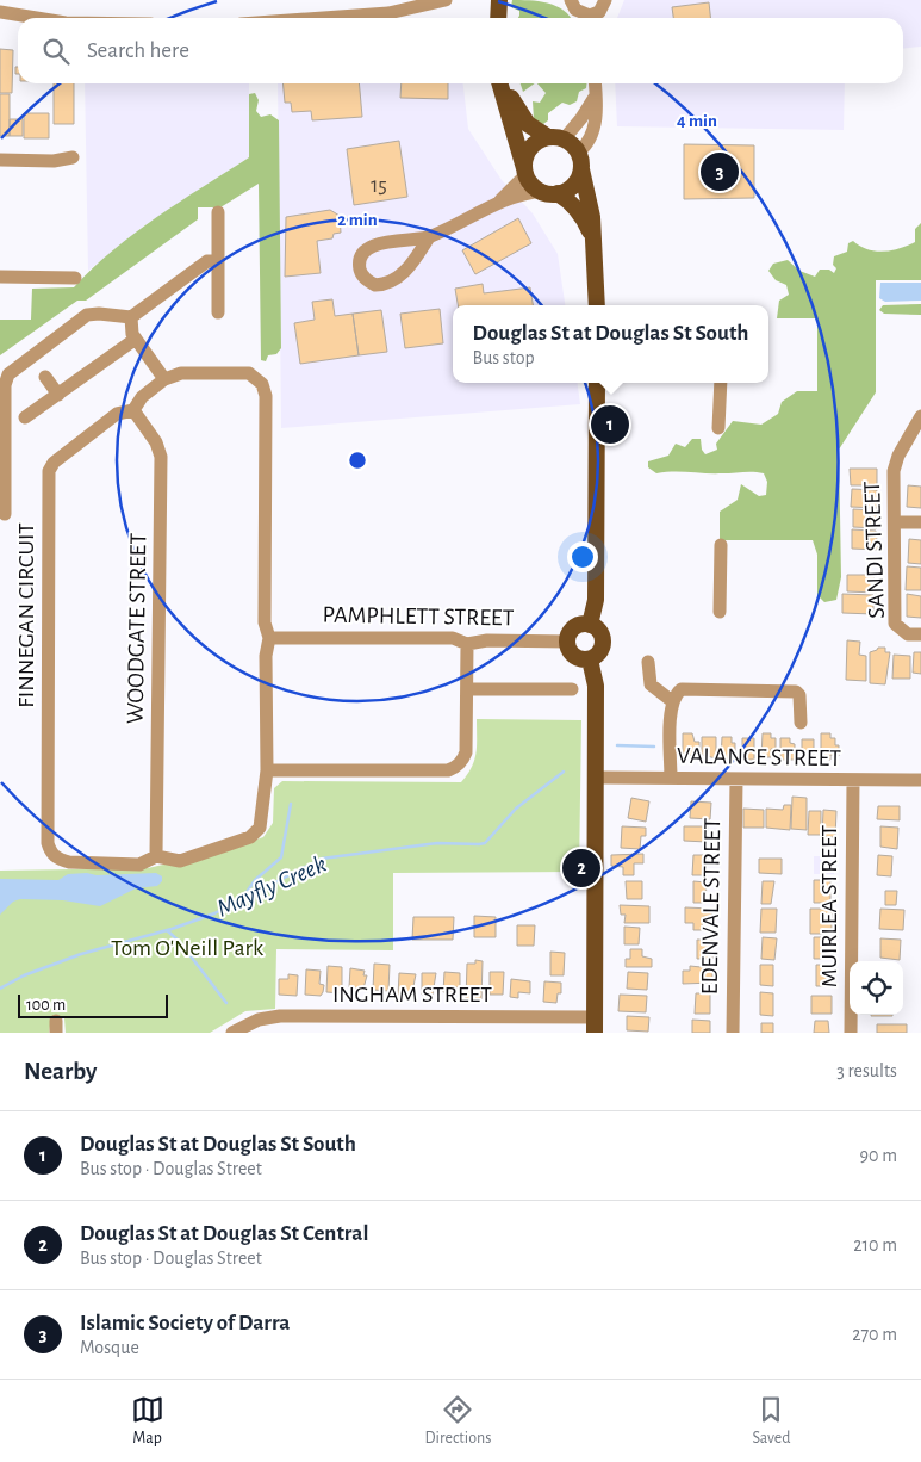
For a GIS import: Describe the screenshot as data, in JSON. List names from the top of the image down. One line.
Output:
{"streets":{"street":["SANDI STREET","FINNEGAN CIRCUIT","PAMPHLETT STREET","WOODGATE STREET","VALANCE STREET","EDENVALE STREET","MUIRLEA STREET","INGHAM STREET"]},"crossings":[["FINNEGAN CIRCUIT","PAMPHLETT STREET"],["FINNEGAN CIRCUIT","WOODGATE STREET"],["VALANCE STREET","EDENVALE STREET"],["VALANCE STREET","MUIRLEA STREET"]],"water":["Mayfly Creek"],"parks":["Tom O'Neill Park"],"house_numbers":["15"],"scale_bar":"100 m","page":{"search":"Search here","pins":["3","1","2"],"popup":["Douglas St at Douglas St South","Bus stop"],"scale":"100 m","heading":["Nearby","3 results"],"list":[{"mark":"1","name":"Douglas St at Douglas St South","note":"Bus stop · Douglas Street","value":"90 m"},{"mark":"2","name":"Douglas St at Douglas St Central","note":"Bus stop · Douglas Street","value":"210 m"},{"mark":"3","name":"Islamic Society of Darra","note":"Mosque","value":"270 m"}],"nav":["Map","Directions","Saved"]},"rings":["4 min","2 min"]}
